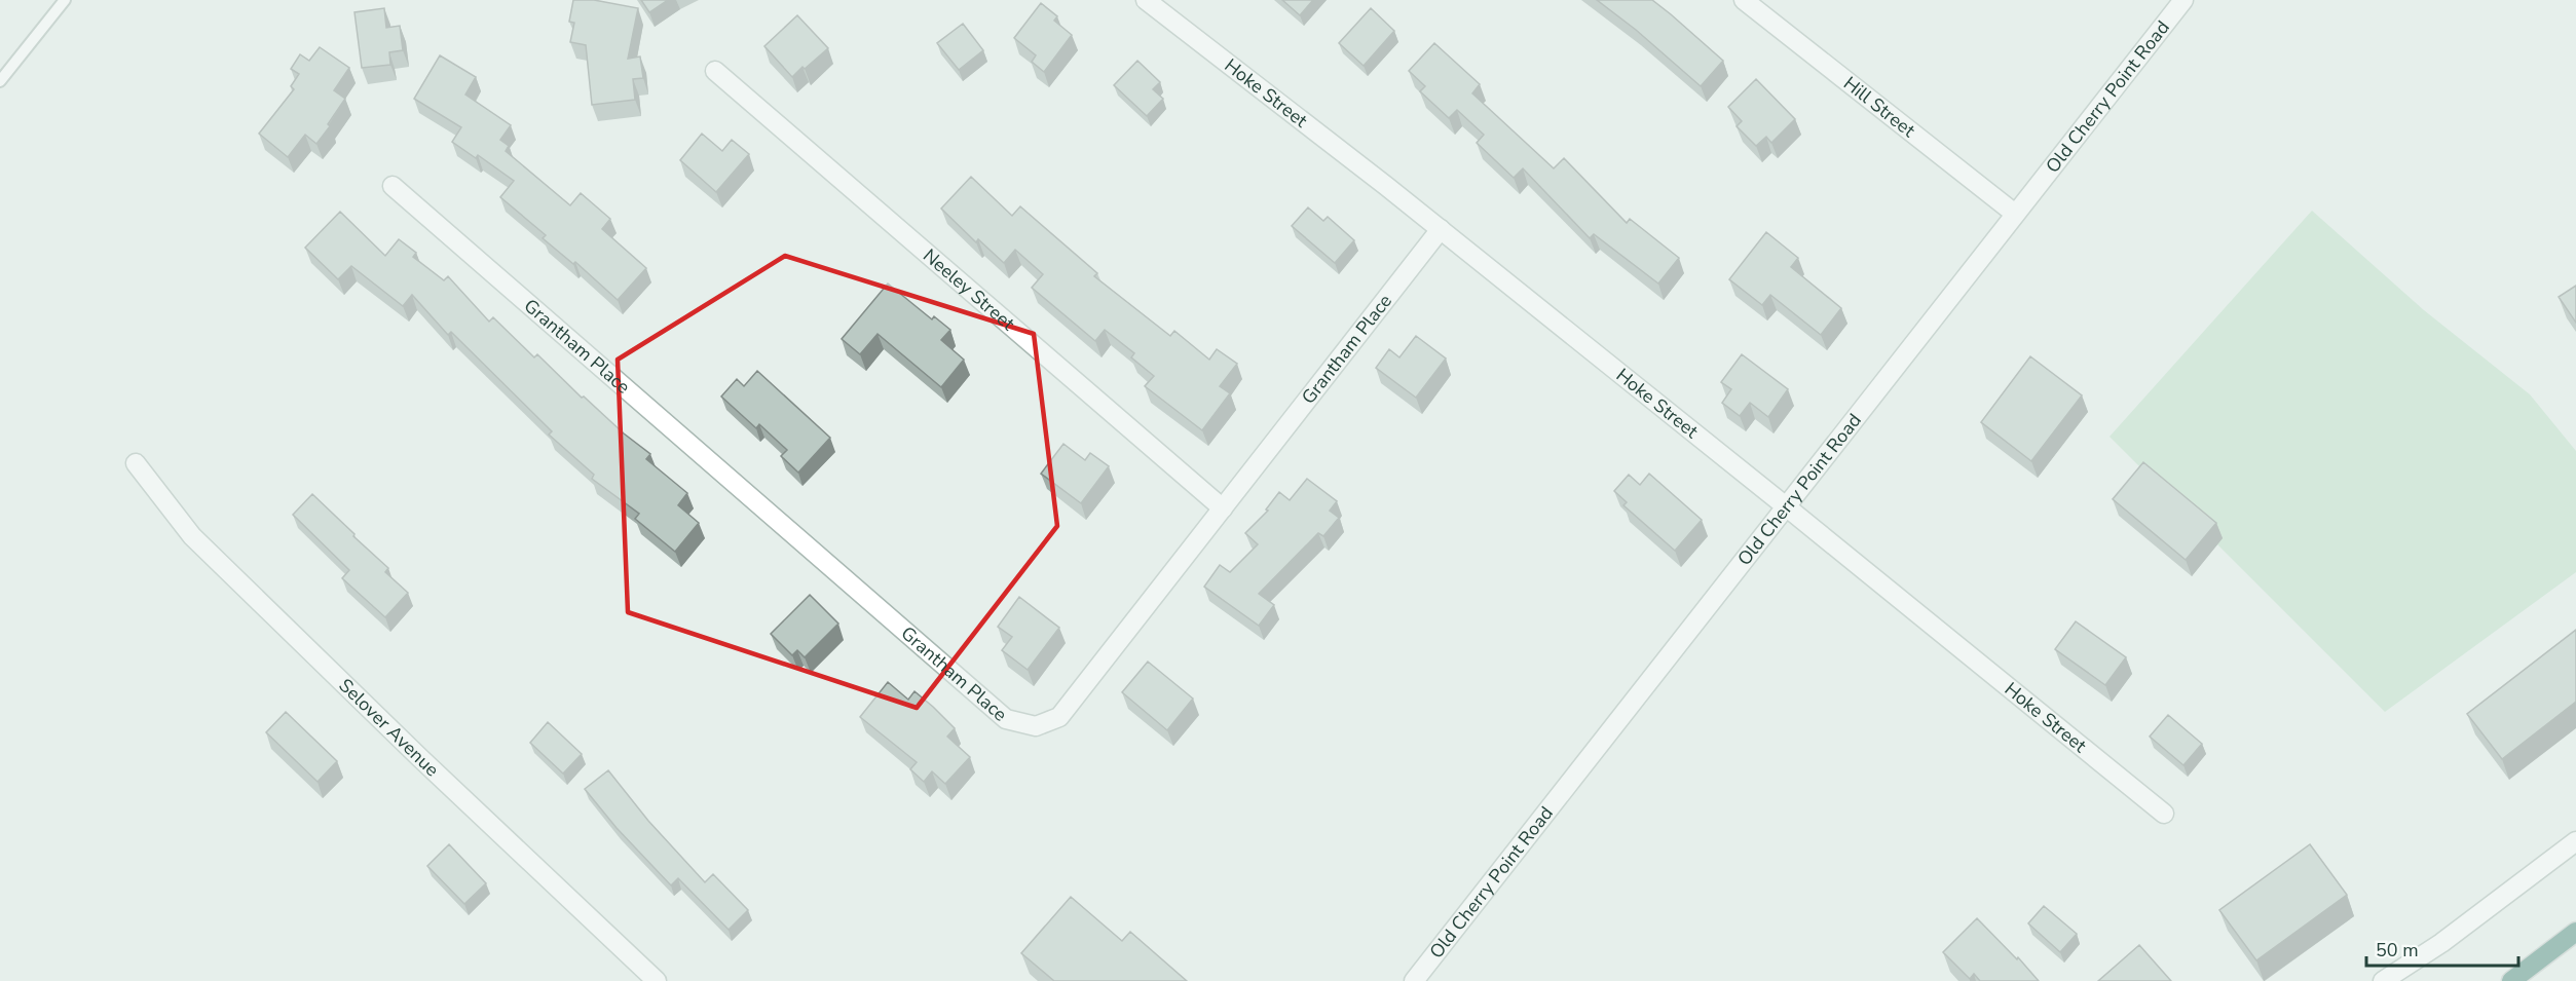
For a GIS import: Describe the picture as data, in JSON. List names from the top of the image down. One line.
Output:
{"streets":{"street":["Hoke Street","Old Cherry Point Road","Hill Street","Neeley Street","Grantham Place","Selover Avenue"]},"crossings":[["Hoke Street","Old Cherry Point Road"],["Hoke Street","Grantham Place"],["Old Cherry Point Road","Hill Street"],["Neeley Street","Grantham Place"]],"scale_bar":"50 m"}
